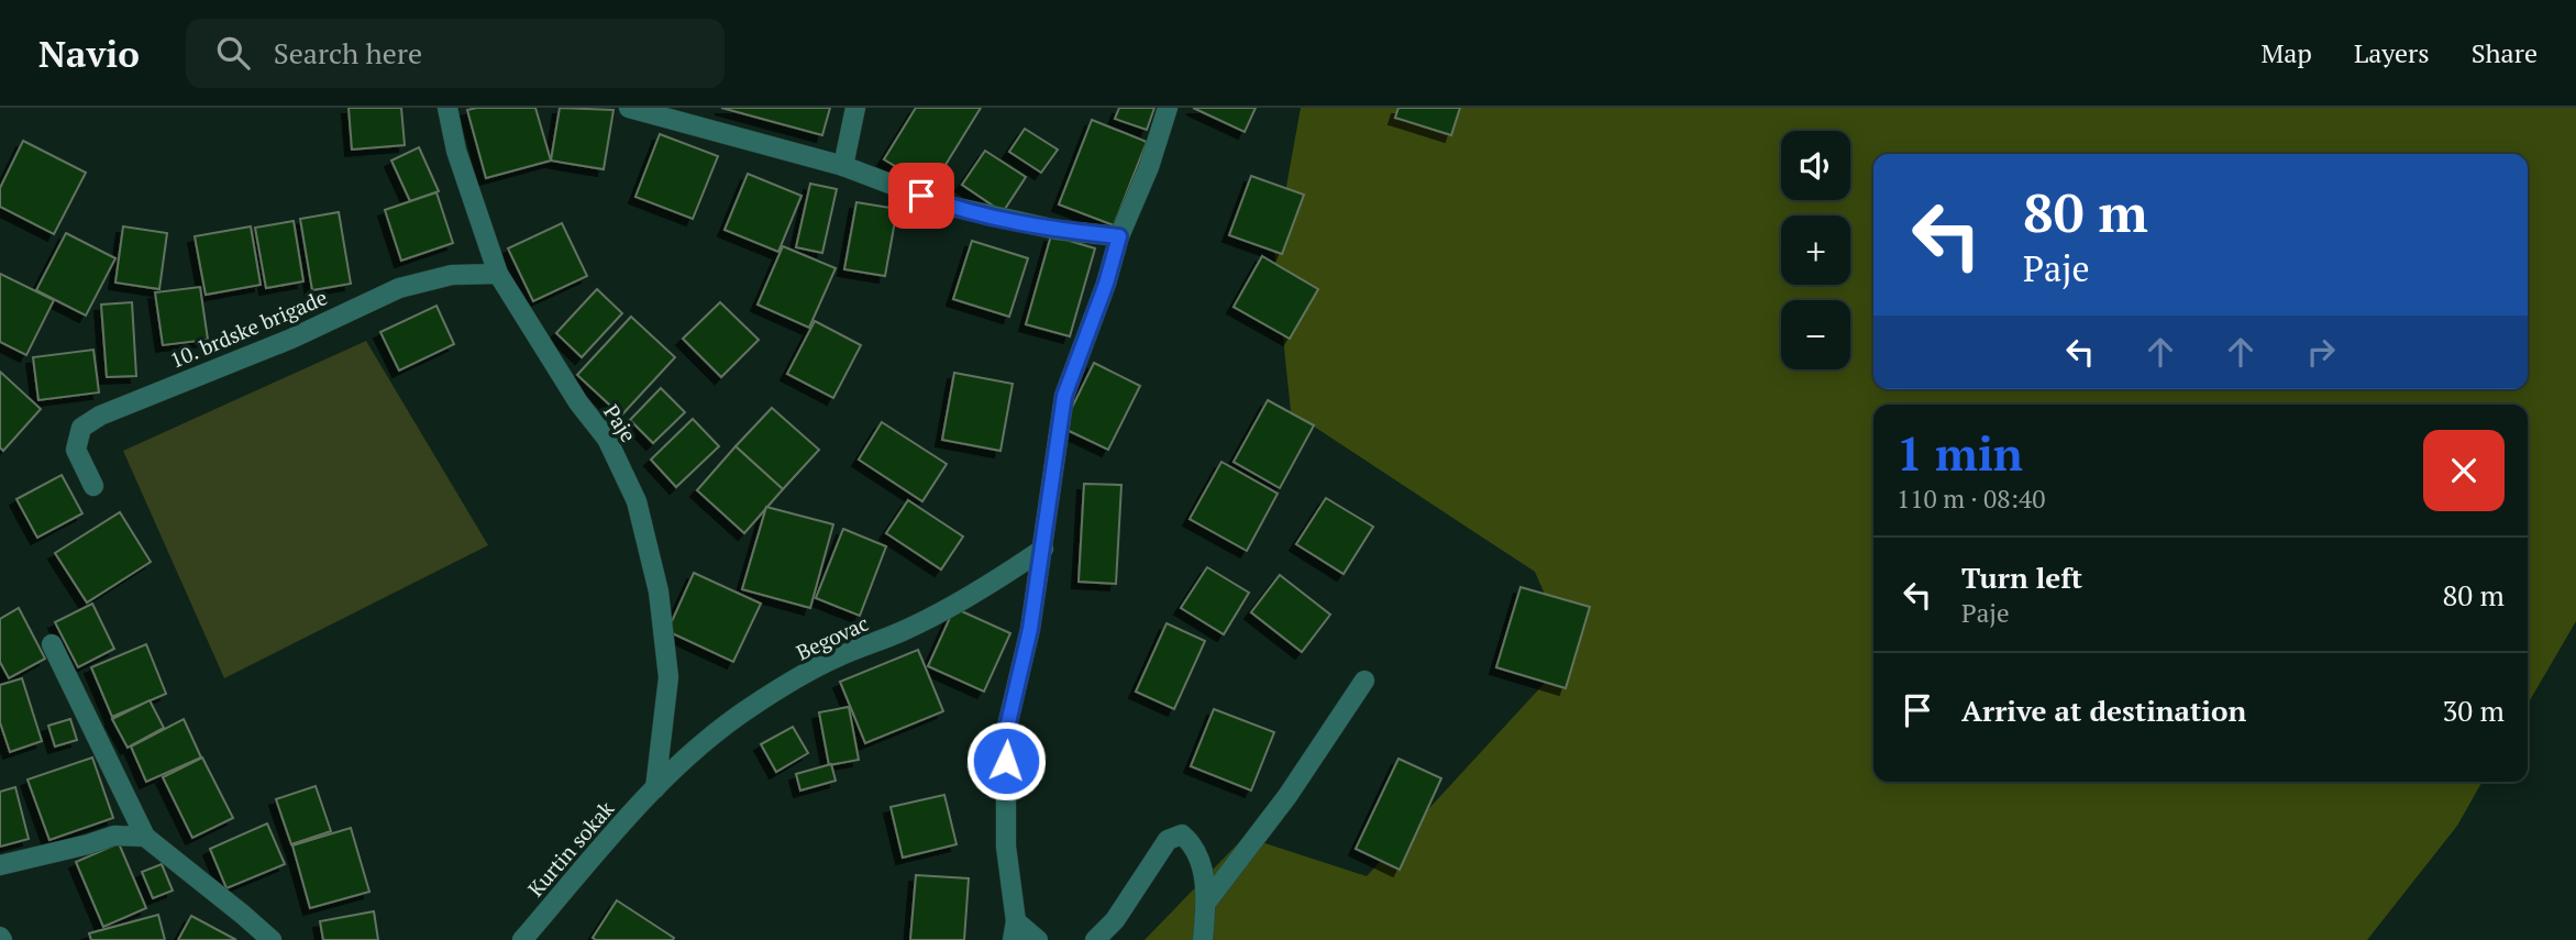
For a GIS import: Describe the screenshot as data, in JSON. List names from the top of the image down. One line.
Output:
{"streets":{"street":["10. brdske brigade","Paje","Begovac","Kurtin sokak"]},"crossings":[["10. brdske brigade","Paje"],["Paje","Begovac"],["Paje","Kurtin sokak"],["Begovac","Kurtin sokak"]],"page":{"header":"Navio","search":"Search here","nav":["Map","Layers","Share"],"map_buttons":["+","−"],"turn":["80 m","Paje"],"heading":["1 min","110 m · 08:40"],"list":[{"name":"Turn left","note":"Paje","value":"80 m"},{"name":"Arrive at destination","value":"30 m"}]}}
